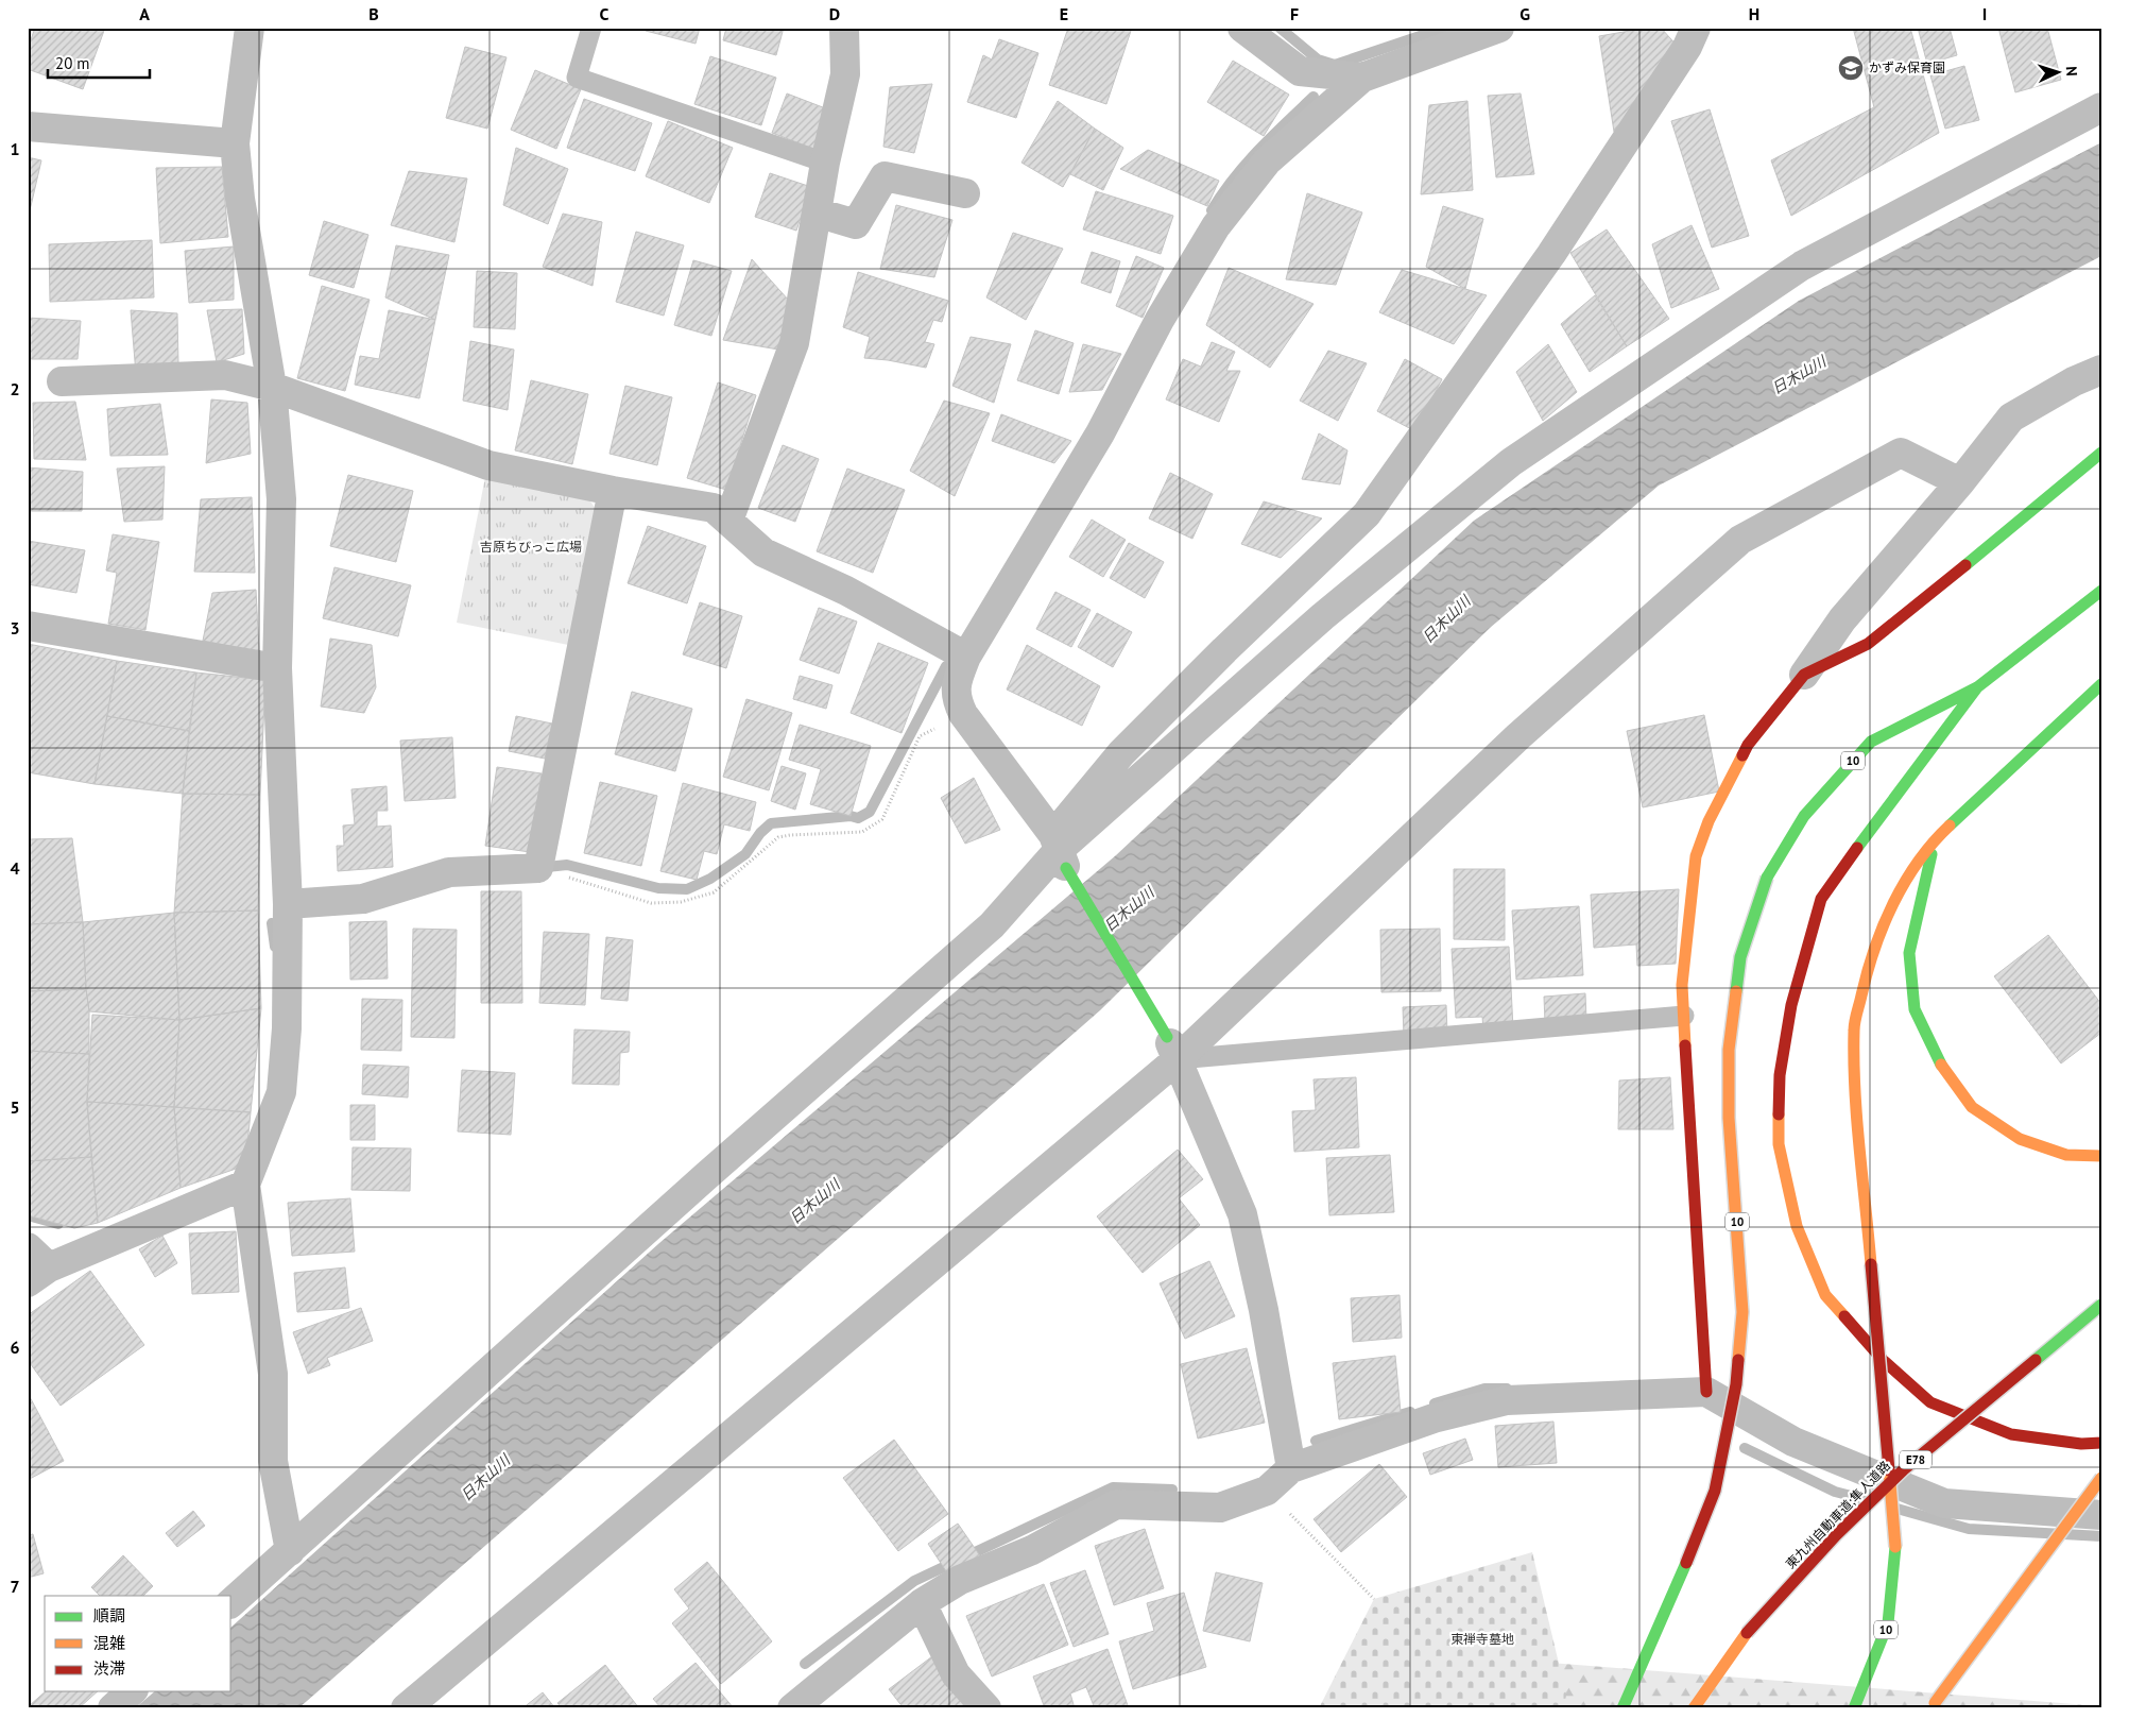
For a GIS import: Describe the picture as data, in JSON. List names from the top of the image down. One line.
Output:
{"streets":{"main road":["10","E78","東九州自動車道;隼人道路"]},"water":["日木山川"],"parks":["吉原ちびっこ広場","東禅寺墓地"],"places":{"school or university":["かずみ保育園"]},"legend":["順調","混雑","渋滞"],"scale_bar":"20 m","north":"right","grid":{"columns":["A","B","C","D","E","F","G","H","I"],"rows":["1","2","3","4","5","6","7"]}}
